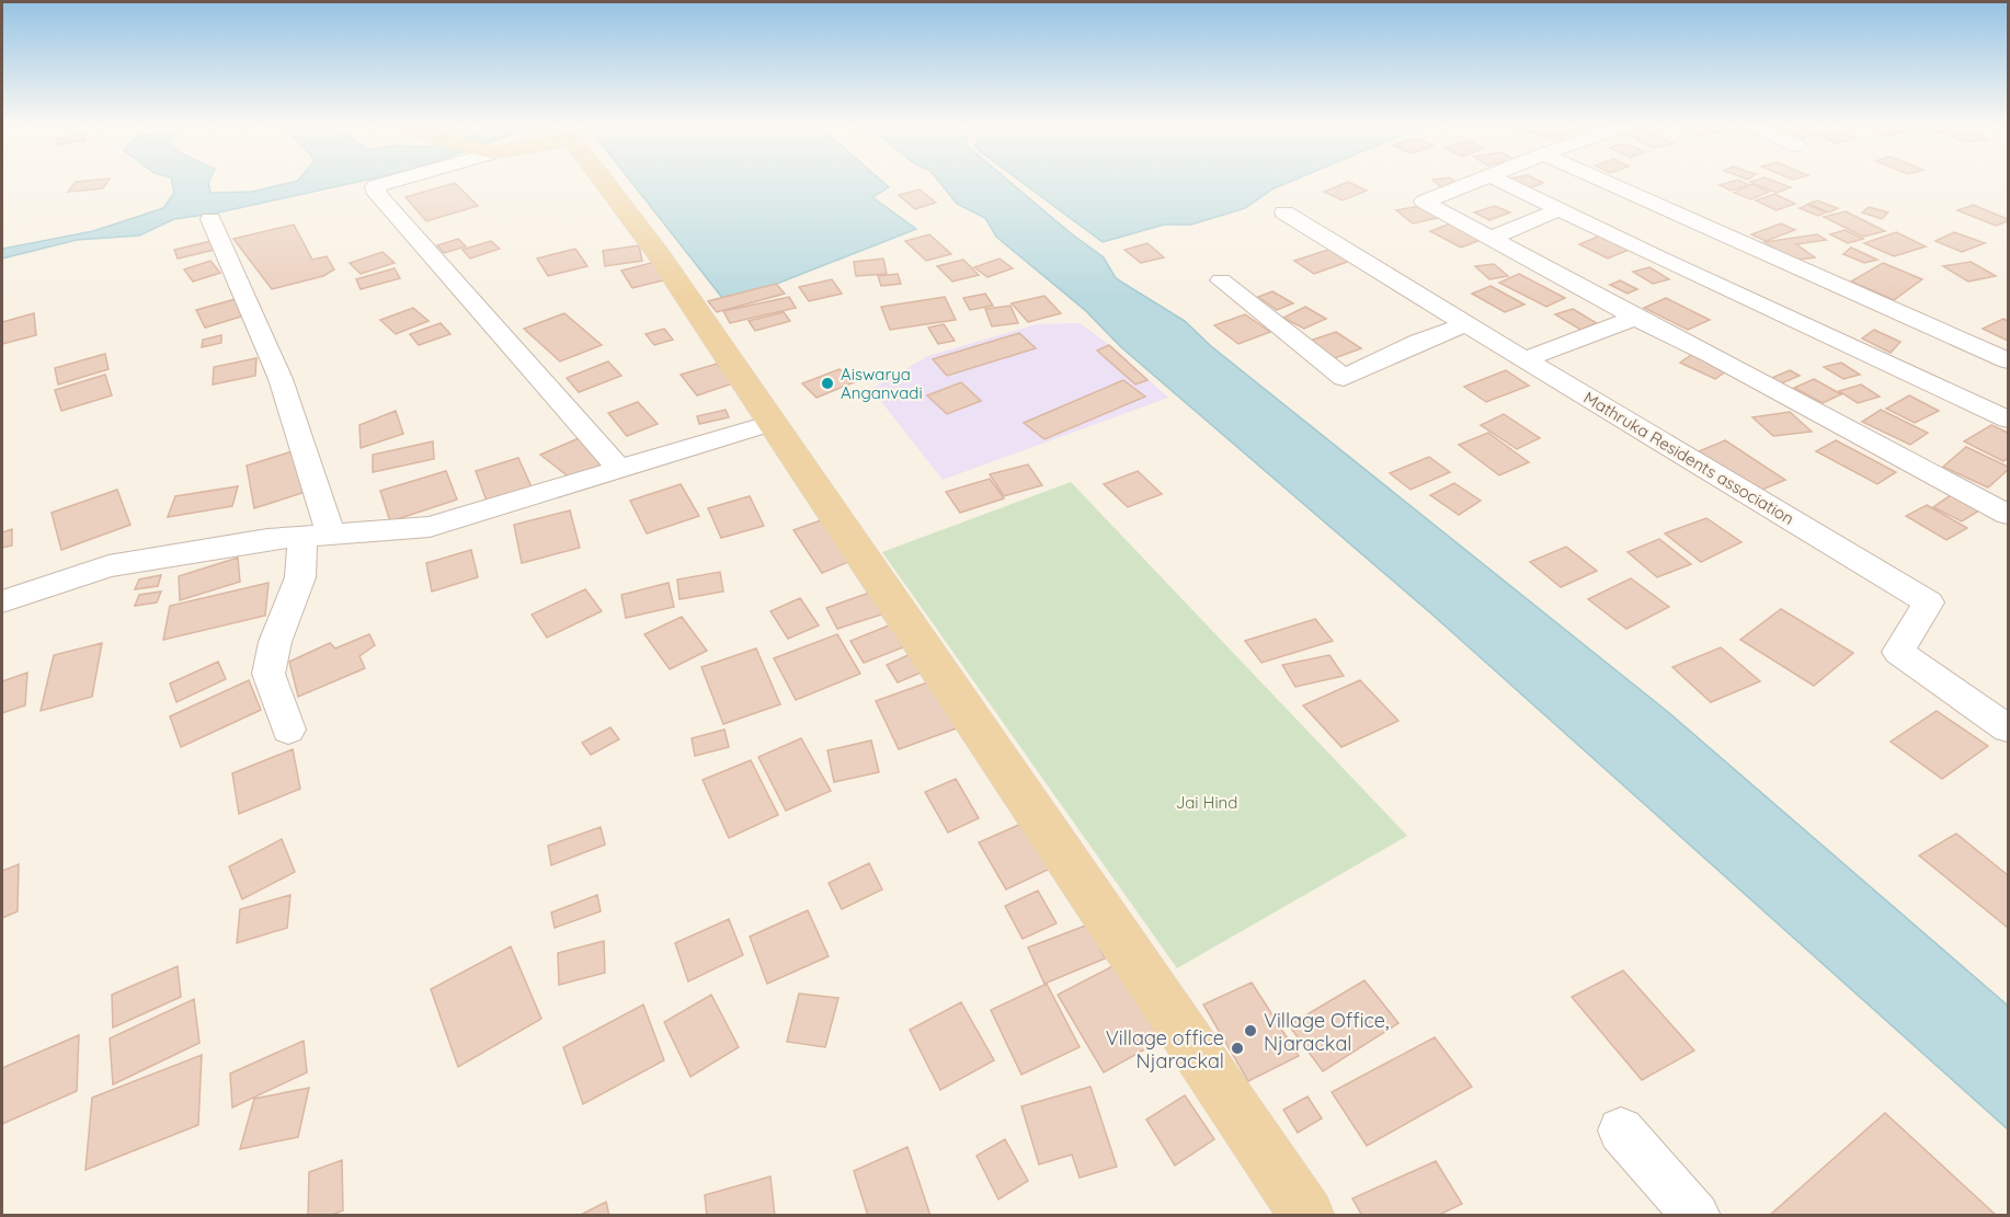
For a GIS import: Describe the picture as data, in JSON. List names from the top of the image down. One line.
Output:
{"streets":{"street":["Mathruka Residents association"]},"parks":["Jai Hind"],"places":["Aiswarya Anganvadi","Village Office, Njarackal","Village office Njarackal"]}
